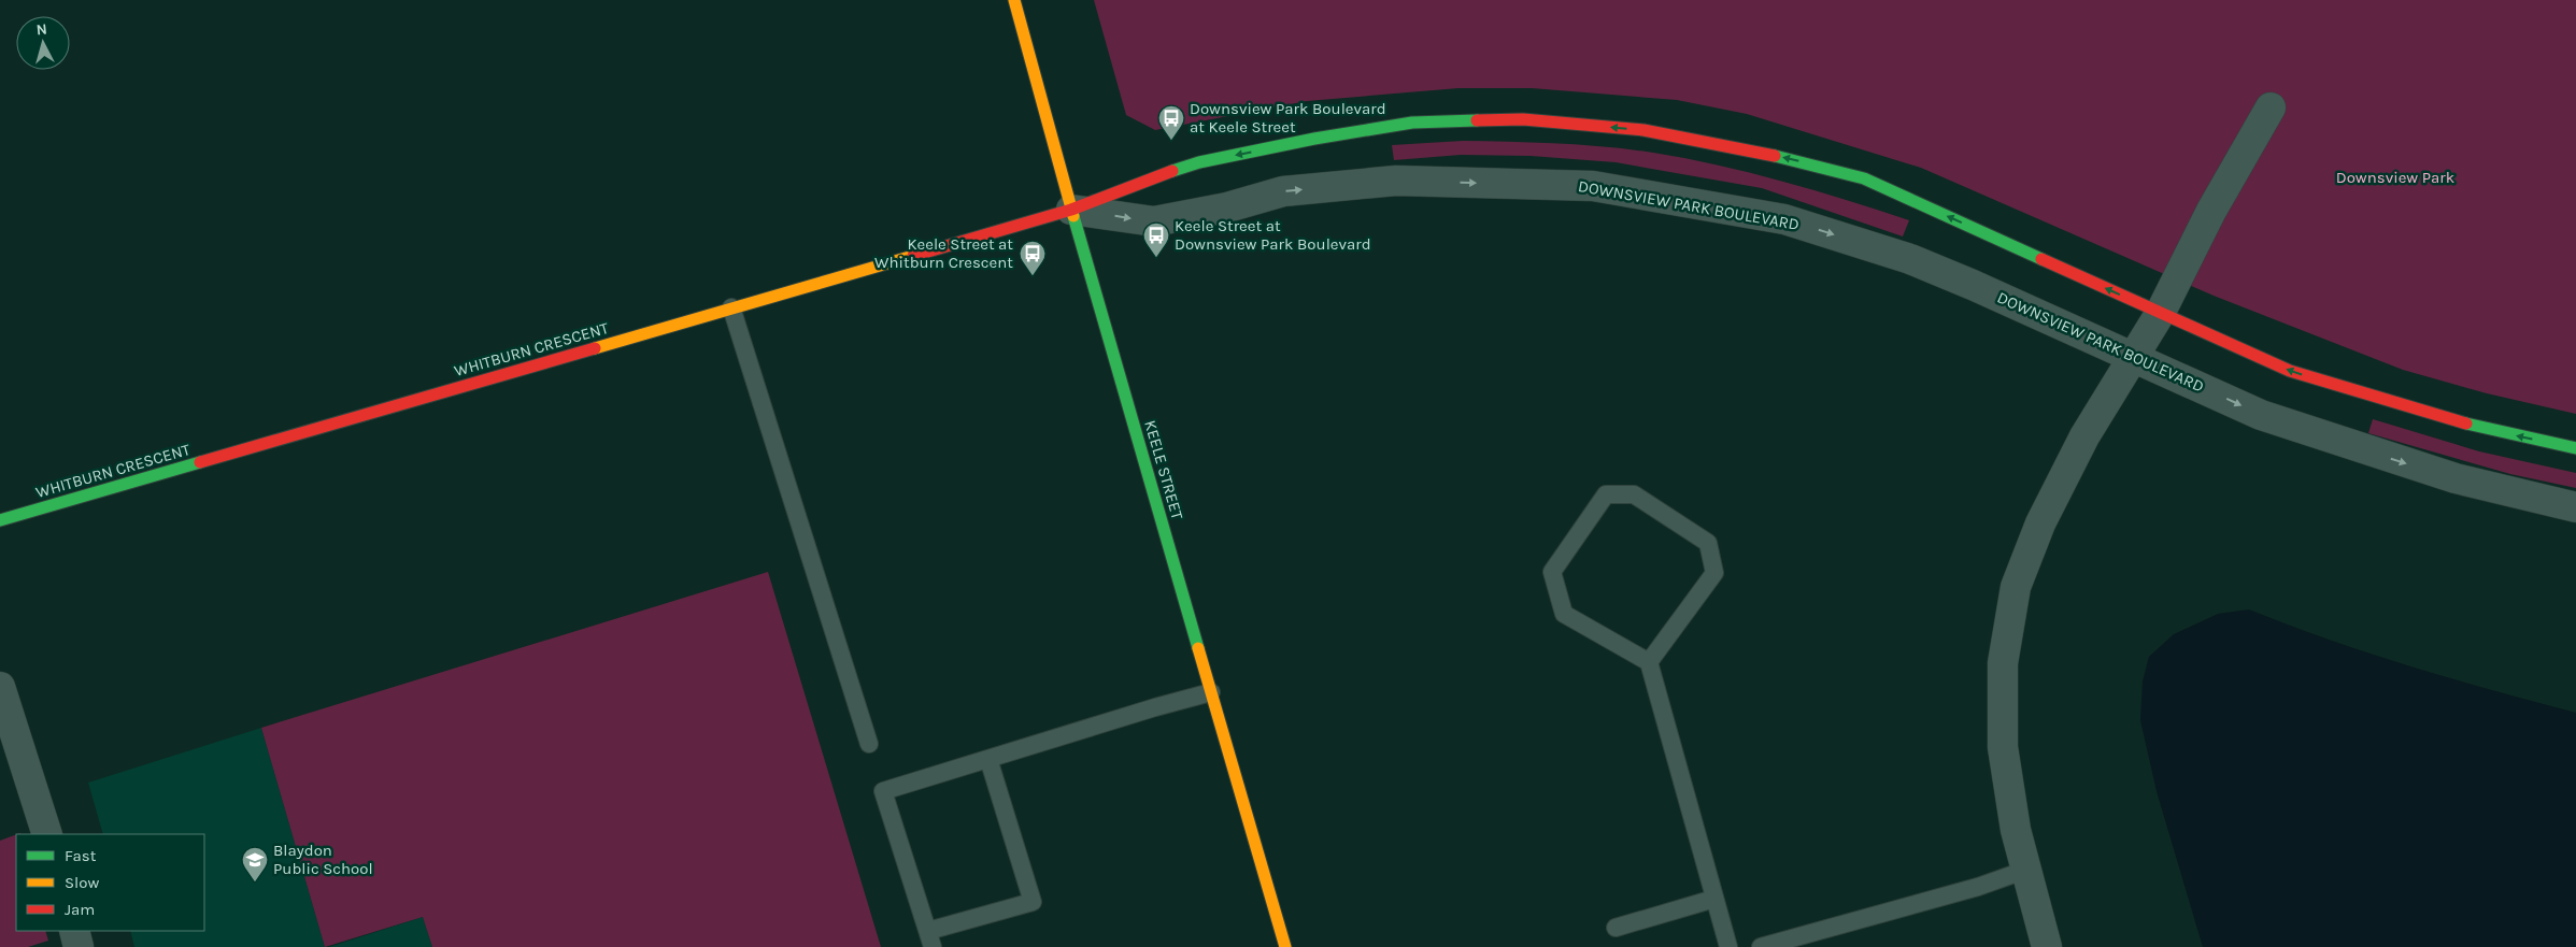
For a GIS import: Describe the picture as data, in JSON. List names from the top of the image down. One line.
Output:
{"streets":{"street":["DOWNSVIEW PARK BOULEVARD","WHITBURN CRESCENT","KEELE STREET"]},"crossings":[["DOWNSVIEW PARK BOULEVARD","WHITBURN CRESCENT"],["DOWNSVIEW PARK BOULEVARD","KEELE STREET"],["WHITBURN CRESCENT","KEELE STREET"]],"parks":["Downsview Park"],"places":{"bus stop":["Downsview Park Boulevard at Keele Street","Keele Street at Downsview Park Boulevard","Keele Street at Whitburn Crescent"],"school or university":["Blaydon Public School"]},"legend":["Fast","Slow","Jam"],"north":"top"}
